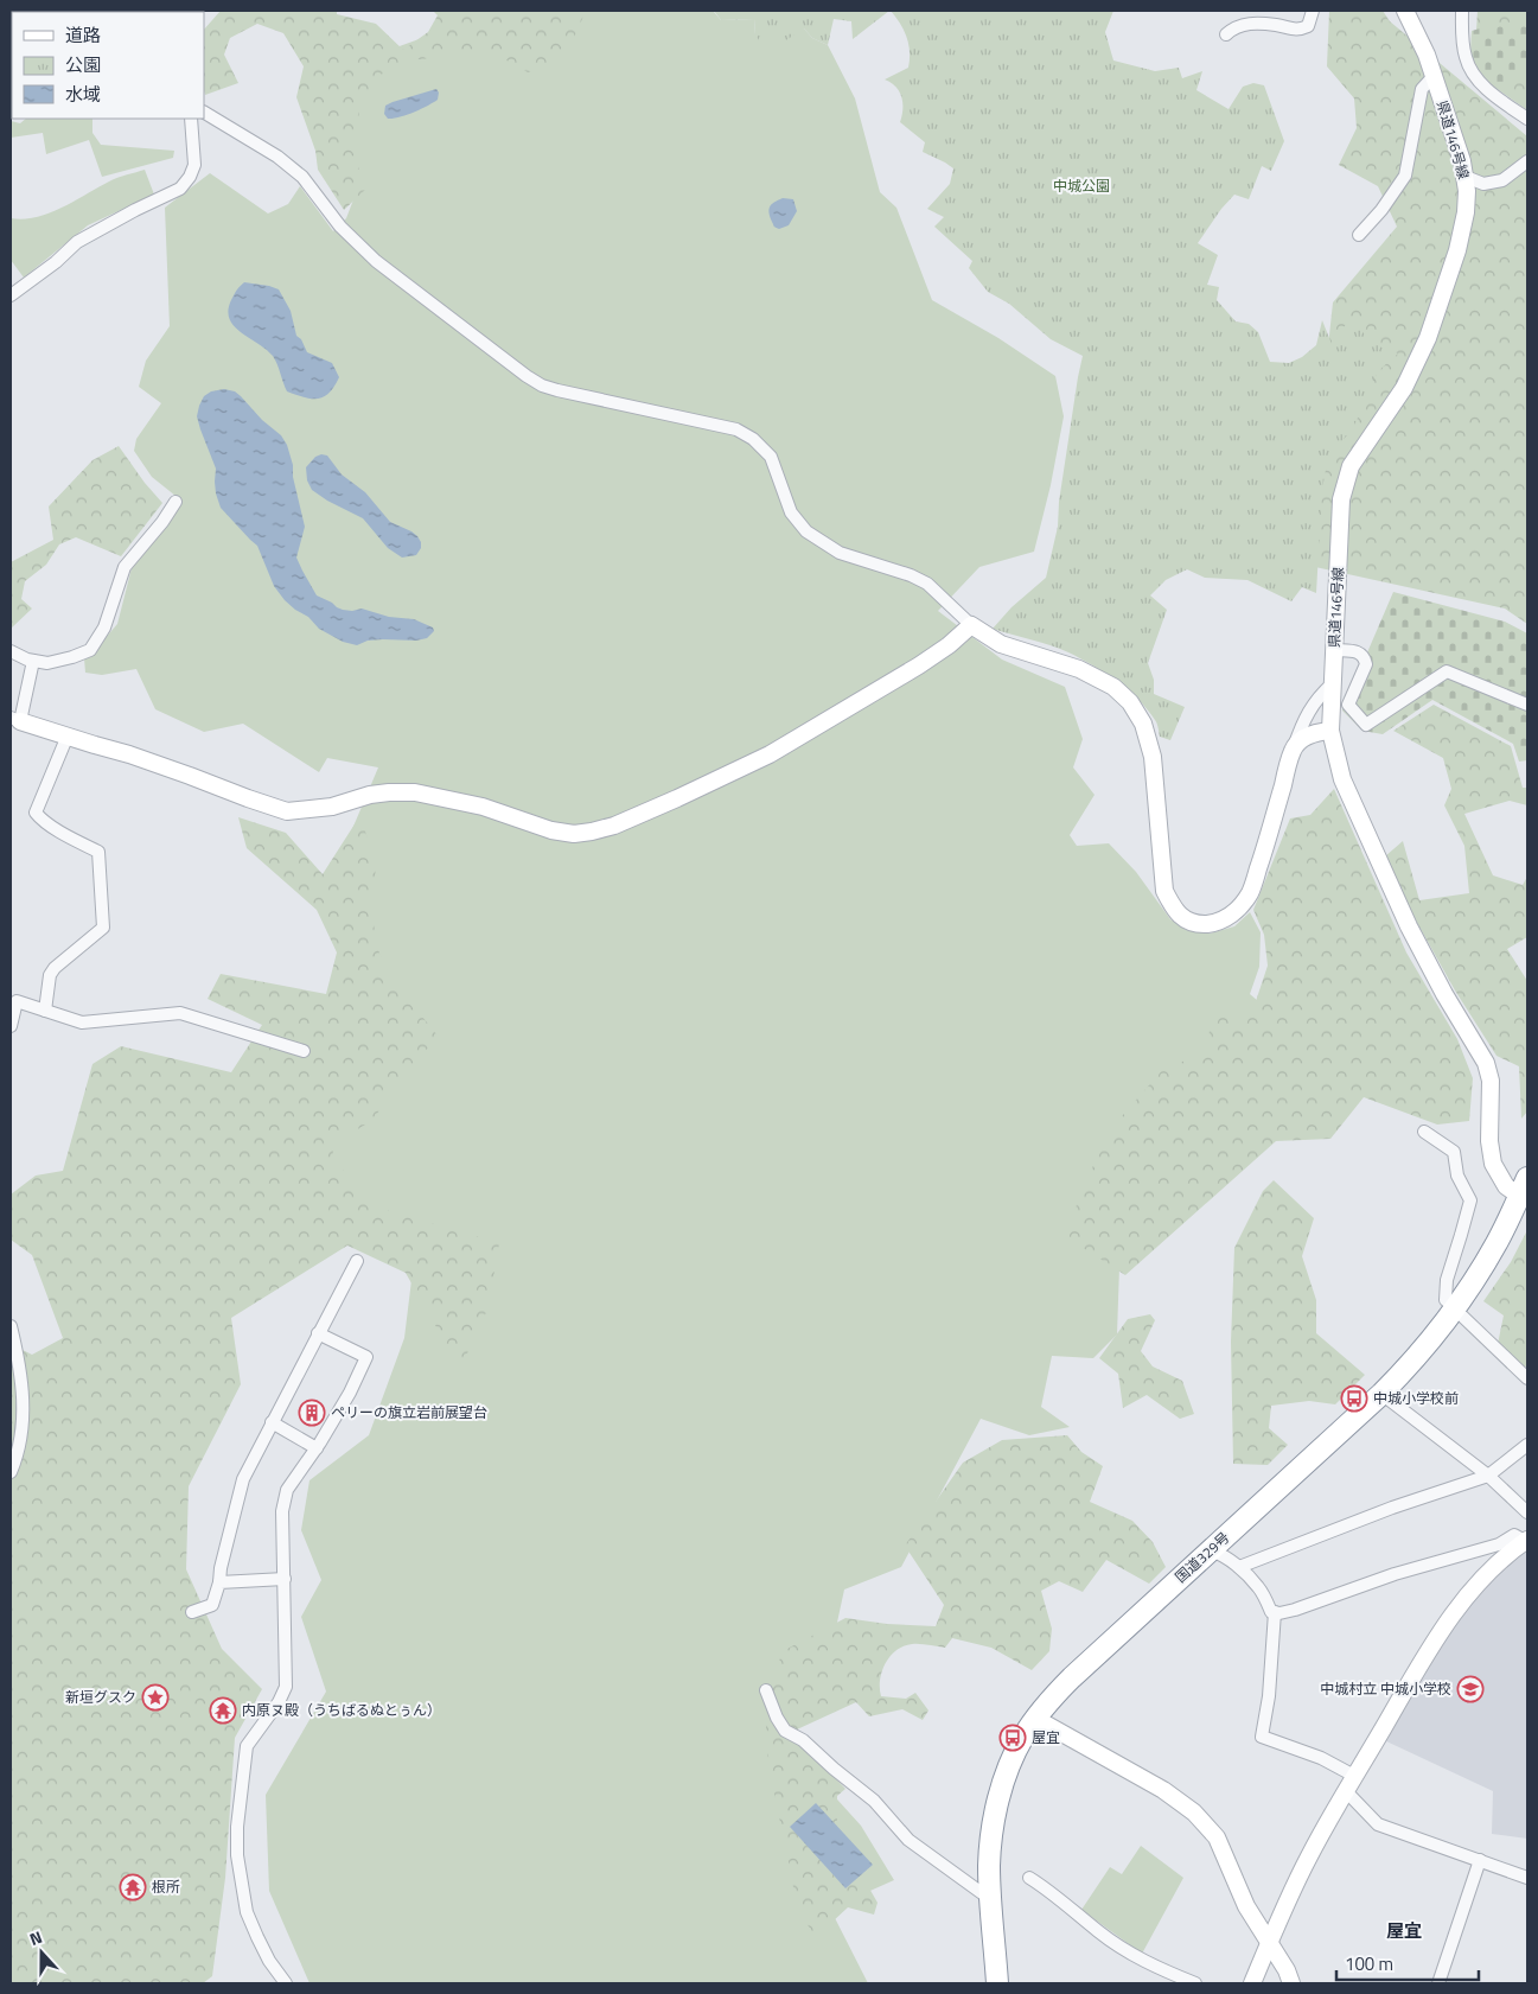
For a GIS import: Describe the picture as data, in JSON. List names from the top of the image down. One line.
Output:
{"streets":{"highway":["国道329号"],"street":["県道146号線"]},"crossings":[["県道146号線","国道329号"]],"districts":["屋宜"],"parks":["中城公園"],"places":{"bus stop":["中城小学校前","屋宜"],"building":["ペリーの旗立岩前展望台"],"school or university":["中城村立 中城小学校"],"place":["新垣グスク"],"temple":["内原ヌ殿（うちばるぬとぅん）","根所"]},"legend":["道路","公園","水域"],"scale_bar":"100 m","north":"top"}
